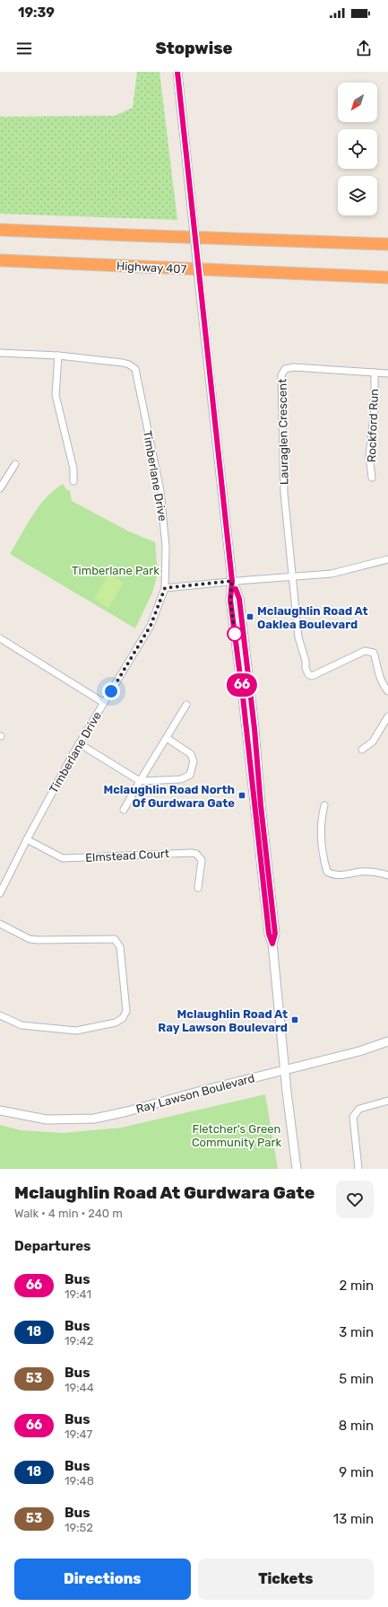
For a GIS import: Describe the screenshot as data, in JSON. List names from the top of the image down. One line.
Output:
{"streets":{"highway":["Highway 407"],"street":["Rockford Run","Lauraglen Crescent","Timberlane Drive","Elmstead Court","Ray Lawson Boulevard"]},"crossings":[["Rockford Run","Lauraglen Crescent"],["Timberlane Drive","Elmstead Court"]],"parks":["Timberlane Park","Fletcher's Green Community Park"],"places":{"transit":["Mclaughlin Road At Oaklea Boulevard","Mclaughlin Road North Of Gurdwara Gate","Mclaughlin Road At Ray Lawson Boulevard"]},"lines":["bus line 66"],"north":"bottom left","page":{"status":"19:39","header":"Stopwise","on_map":"66","heading":[["Mclaughlin Road At Gurdwara Gate","Walk · 4 min · 240 m"],"Departures"],"list":[{"mark":"66","name":"Bus","note":"19:41","value":"2 min"},{"mark":"18","name":"Bus","note":"19:42","value":"3 min"},{"mark":"53","name":"Bus","note":"19:44","value":"5 min"},{"mark":"66","name":"Bus","note":"19:47","value":"8 min"},{"mark":"18","name":"Bus","note":"19:48","value":"9 min"},{"mark":"53","name":"Bus","note":"19:52","value":"13 min"}],"buttons":["Directions","Tickets"]}}
